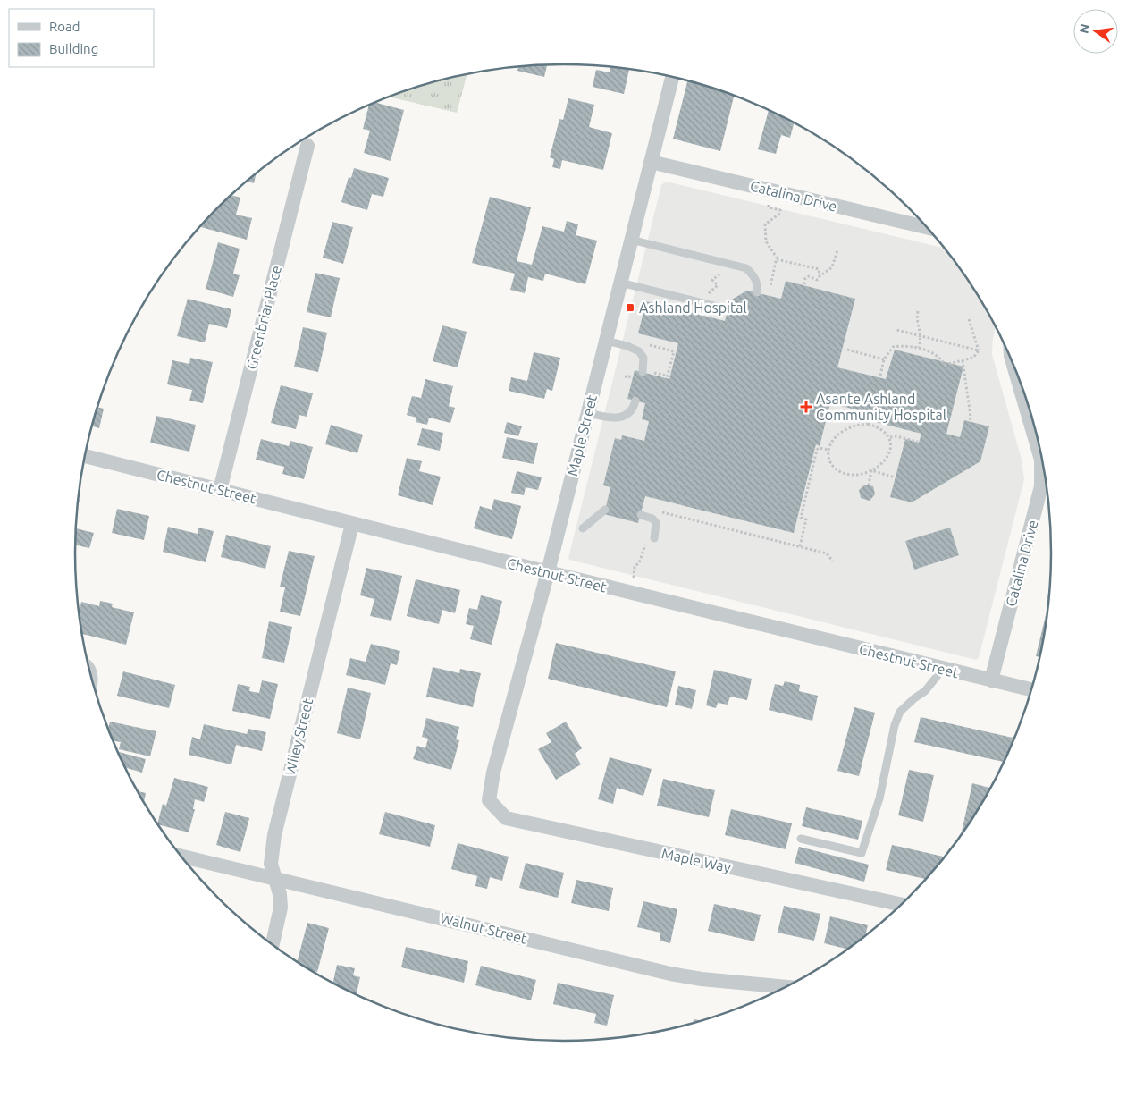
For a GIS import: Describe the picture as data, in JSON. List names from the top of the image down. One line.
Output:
{"streets":{"street":["Catalina Drive","Greenbriar Place","Maple Street","Chestnut Street","Wiley Street","Maple Way","Walnut Street"]},"crossings":[["Catalina Drive","Maple Street"],["Catalina Drive","Chestnut Street"],["Greenbriar Place","Chestnut Street"],["Maple Street","Chestnut Street"],["Maple Street","Maple Way"],["Chestnut Street","Wiley Street"],["Wiley Street","Walnut Street"]],"places":{"transit":["Ashland Hospital"],"health":["Asante Ashland Community Hospital"]},"legend":["Road","Building"],"north":"left"}
